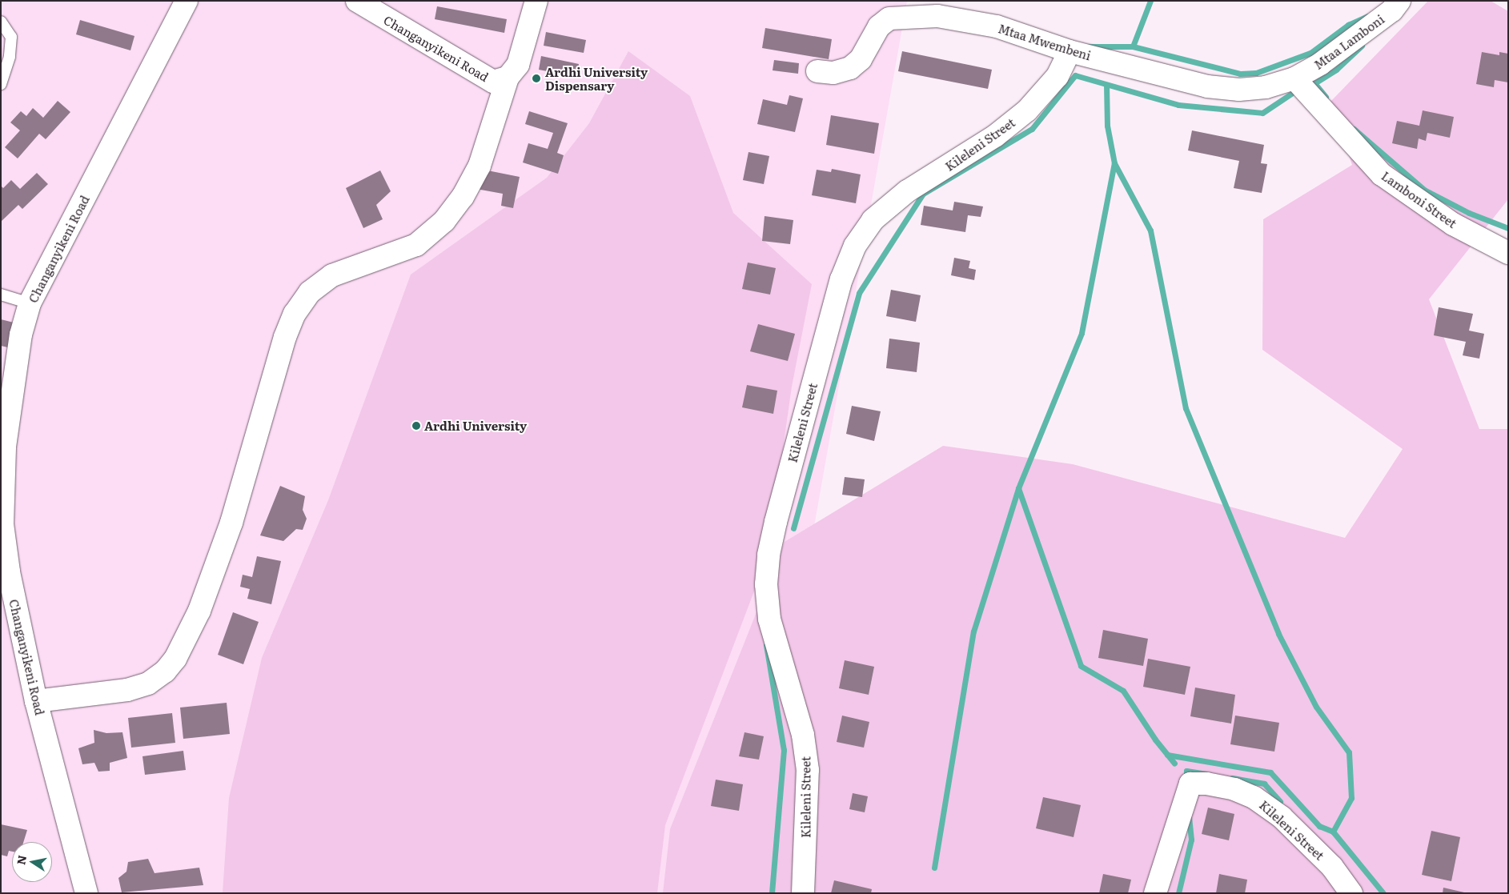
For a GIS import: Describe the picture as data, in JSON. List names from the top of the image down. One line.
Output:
{"streets":{"street":["Mtaa Mwembeni","Mtaa Lamboni","Changanyikeni Road","Kileleni Street","Lamboni Street"]},"crossings":[["Mtaa Mwembeni","Mtaa Lamboni"],["Mtaa Mwembeni","Kileleni Street"],["Mtaa Mwembeni","Lamboni Street"],["Mtaa Lamboni","Lamboni Street"]],"places":["Ardhi University Dispensary","Ardhi University"],"north":"left"}
